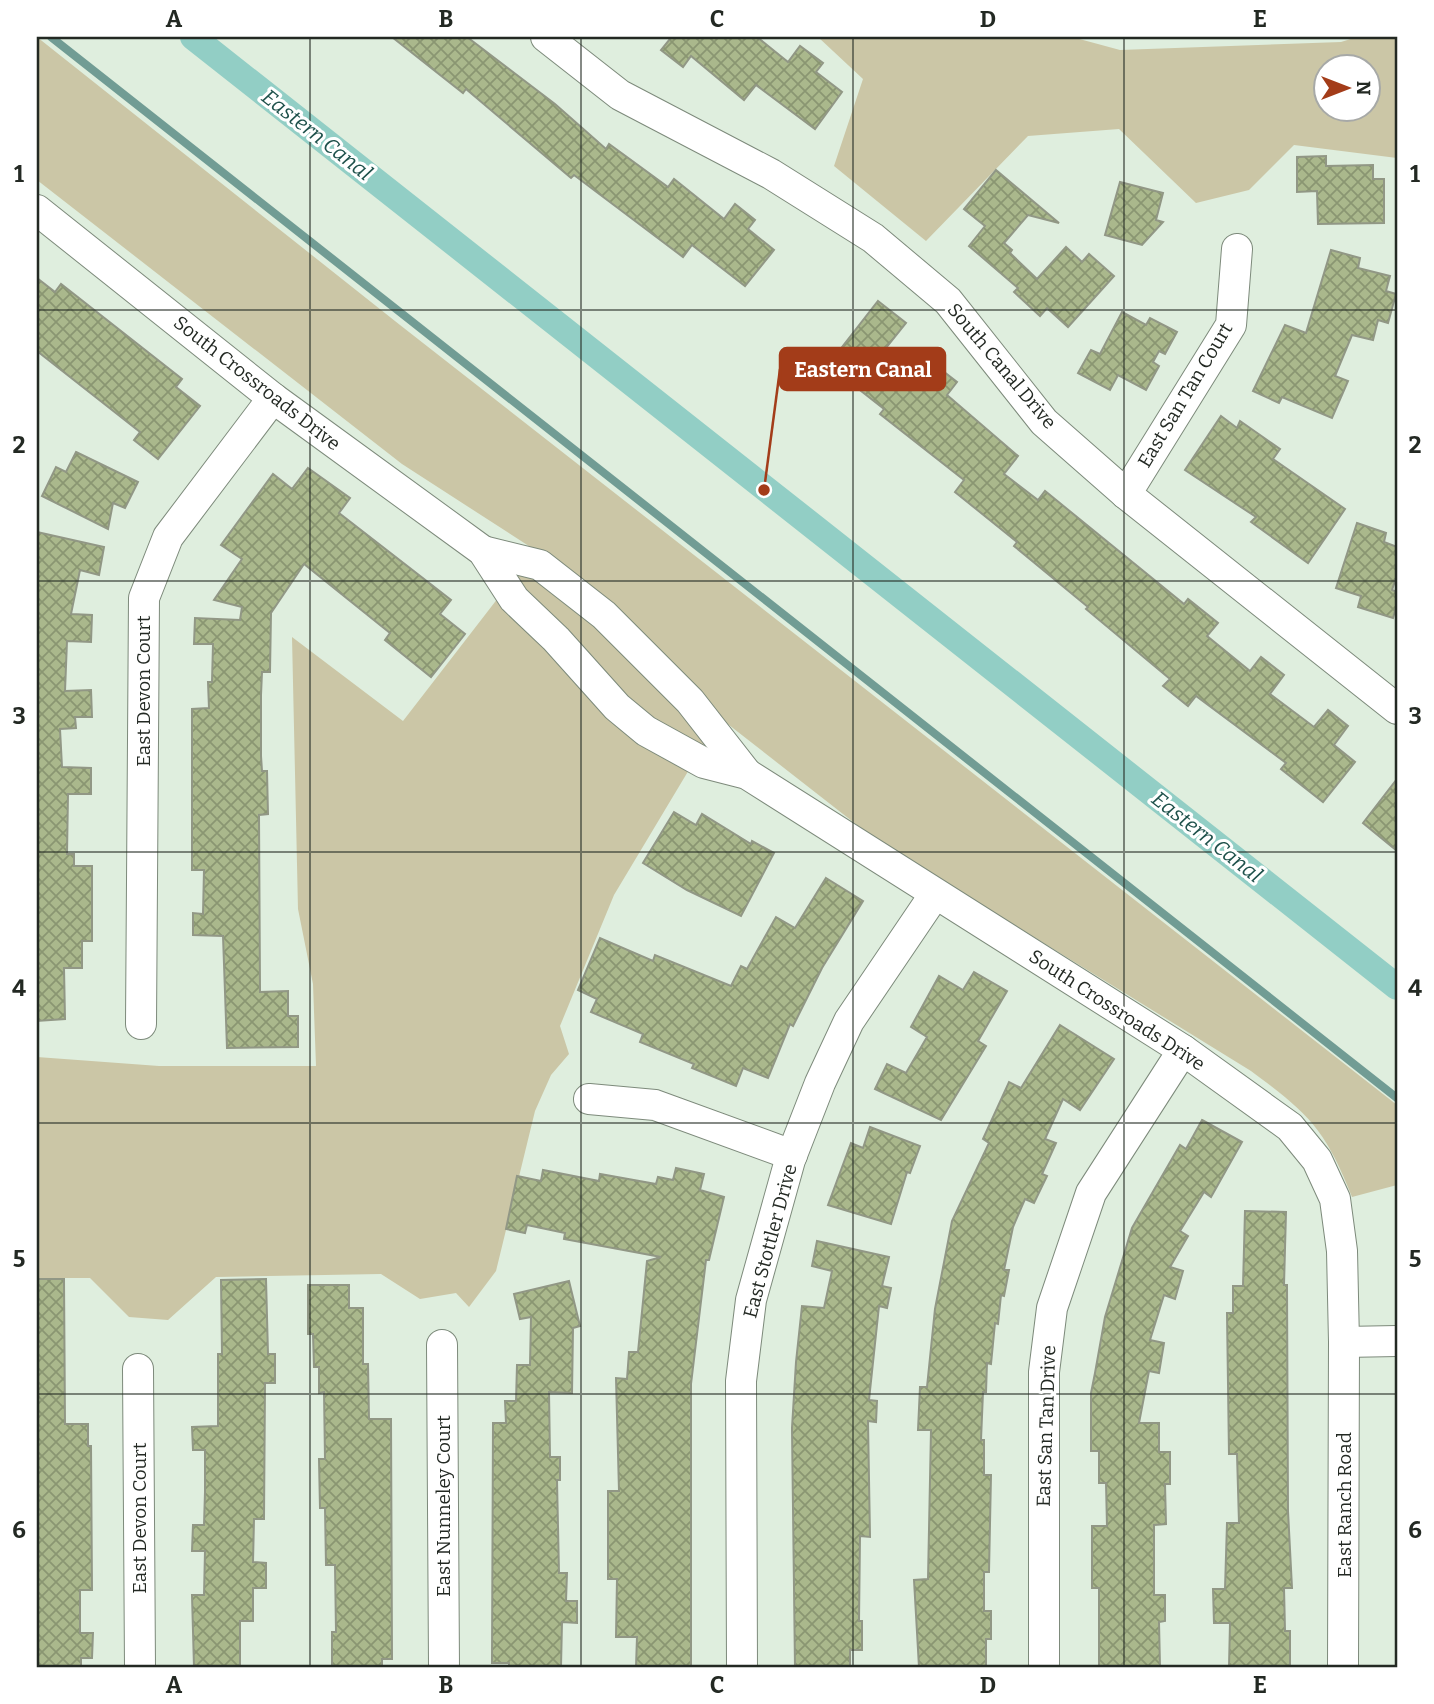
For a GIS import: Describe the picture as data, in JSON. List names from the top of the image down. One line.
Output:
{"streets":{"street":["South Canal Drive","South Crossroads Drive","East San Tan Court","East Devon Court","East Stottler Drive","East San Tan Drive","East Ranch Road","East Nunneley Court"]},"crossings":[["South Canal Drive","East San Tan Court"],["South Crossroads Drive","East Devon Court"],["South Crossroads Drive","East Stottler Drive"],["South Crossroads Drive","East San Tan Drive"],["South Crossroads Drive","East Ranch Road"]],"water":["Eastern Canal"],"places":["Eastern Canal"],"north":"right","grid":{"columns":["A","B","C","D","E"],"rows":["1","2","3","4","5","6"]}}
